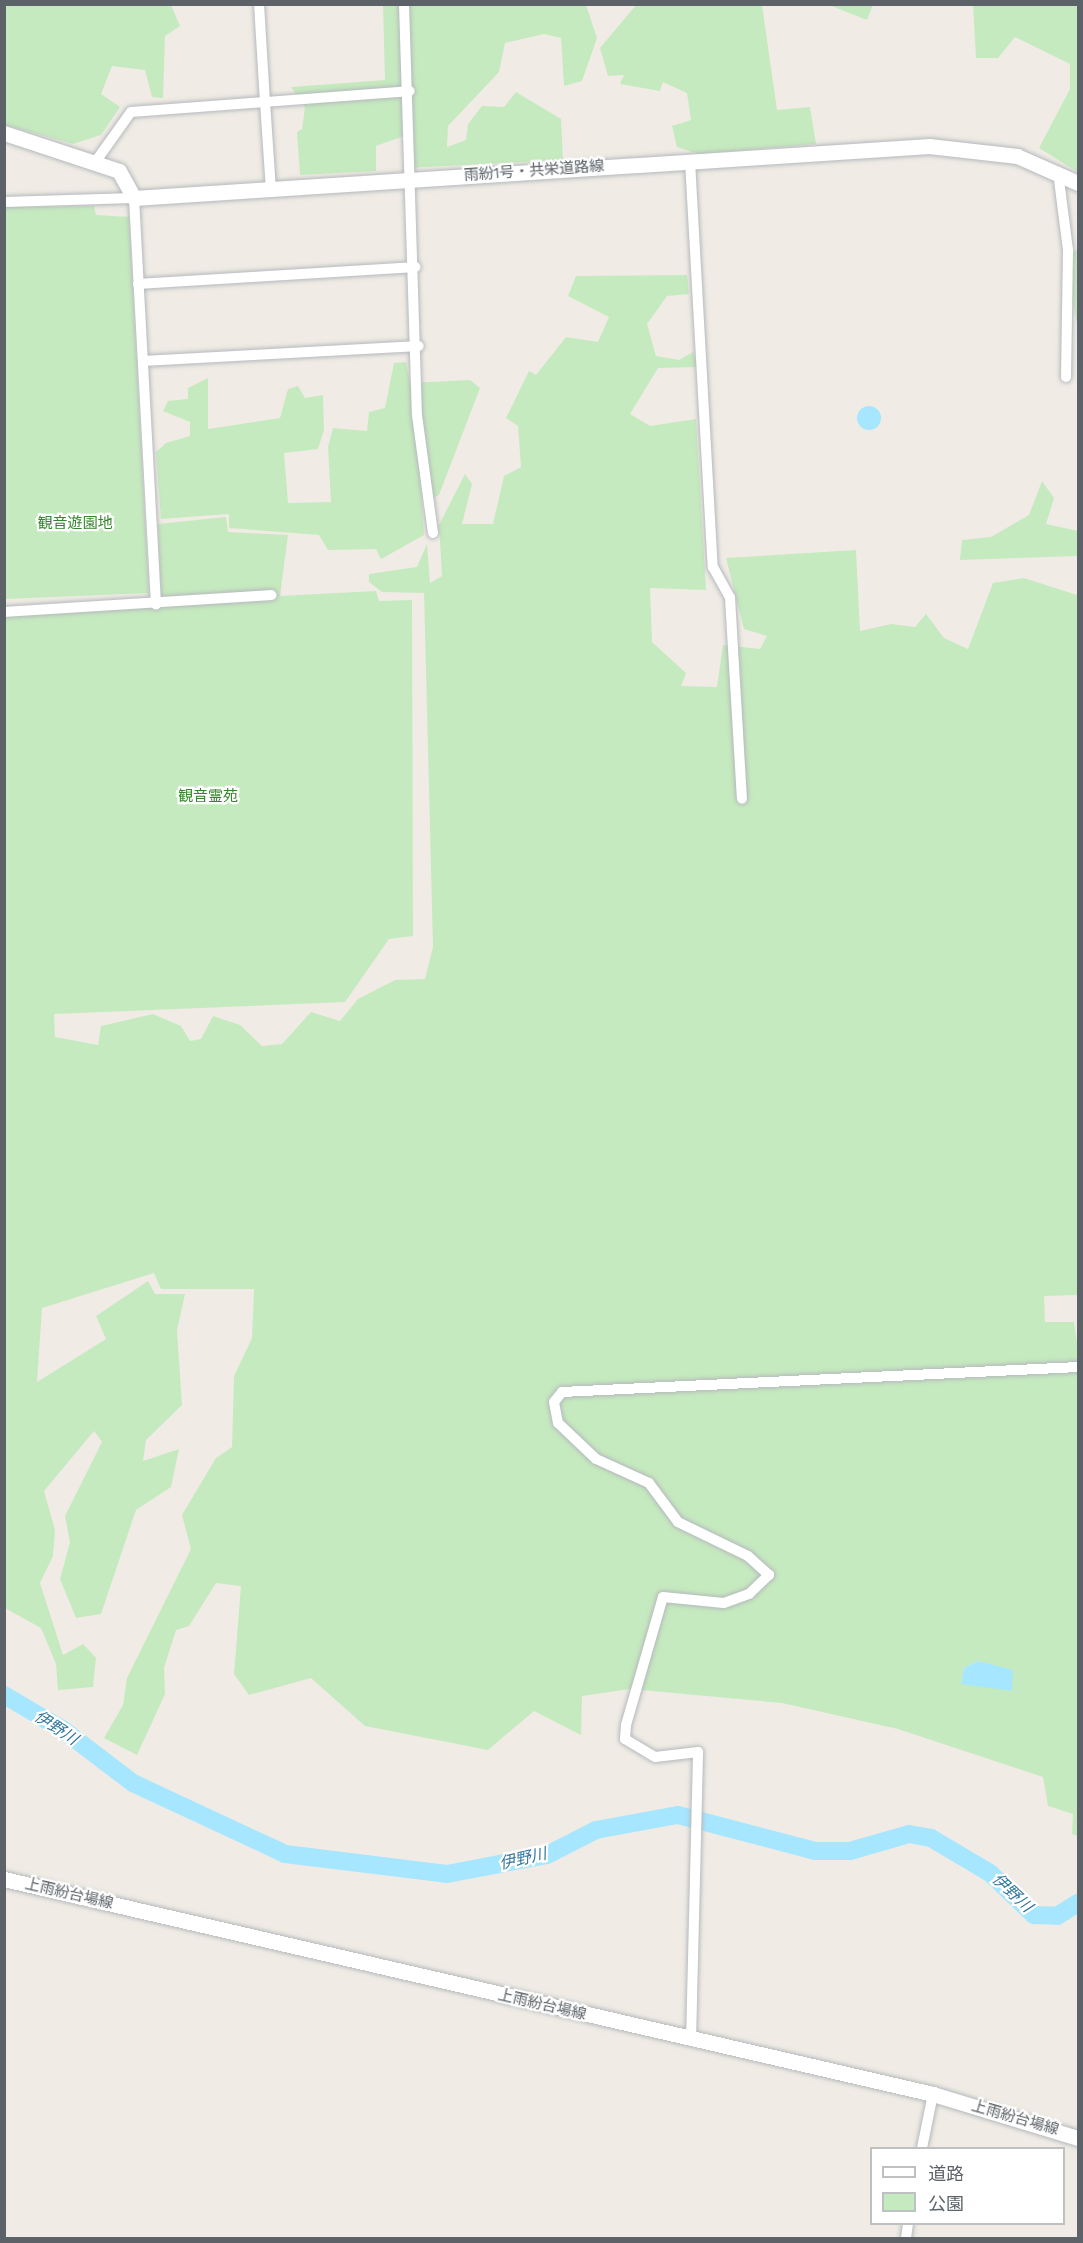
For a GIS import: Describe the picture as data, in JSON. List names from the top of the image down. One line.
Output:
{"streets":{"street":["雨紛1号・共栄道路線","上雨紛台場線"]},"water":["伊野川"],"parks":["観音遊園地","観音霊苑"],"legend":["道路","公園"]}
